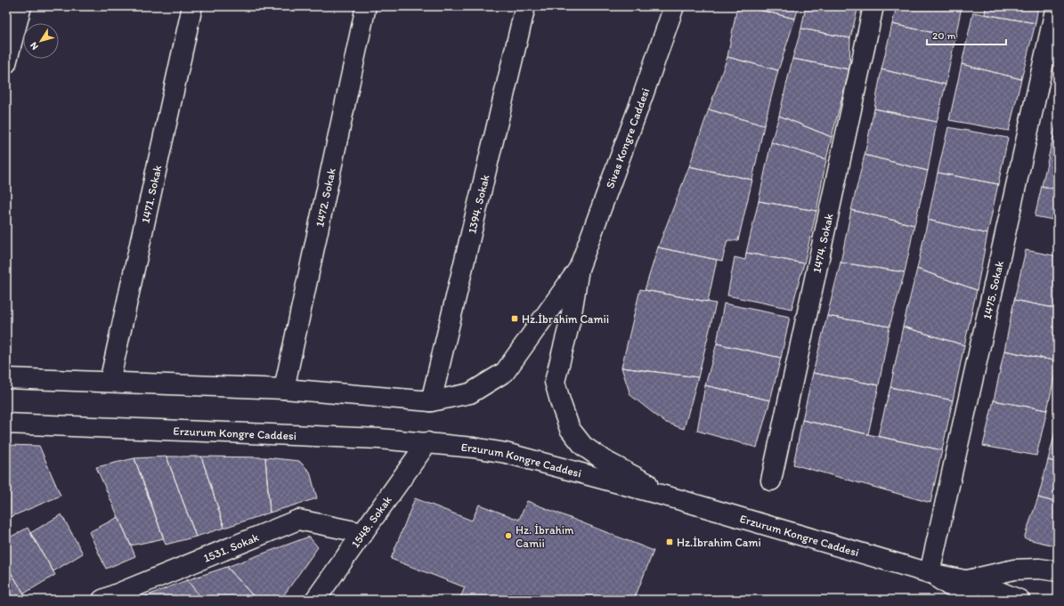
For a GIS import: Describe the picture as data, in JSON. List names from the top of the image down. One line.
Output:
{"streets":{"street":["Sivas Kongre Caddesi","1471. Sokak","1472. Sokak","1394. Sokak","1474. Sokak","1475. Sokak","Erzurum Kongre Caddesi","1548. Sokak","1531. Sokak"]},"crossings":[["Sivas Kongre Caddesi","1394. Sokak"],["Sivas Kongre Caddesi","Erzurum Kongre Caddesi"],["1475. Sokak","Erzurum Kongre Caddesi"],["Erzurum Kongre Caddesi","1548. Sokak"],["1548. Sokak","1531. Sokak"]],"places":{"transit":["Hz.İbrahim Camii","Hz.İbrahim Cami"],"other":["Hz. İbrahim Camii"]},"scale_bar":"20 m","north":"bottom left"}
